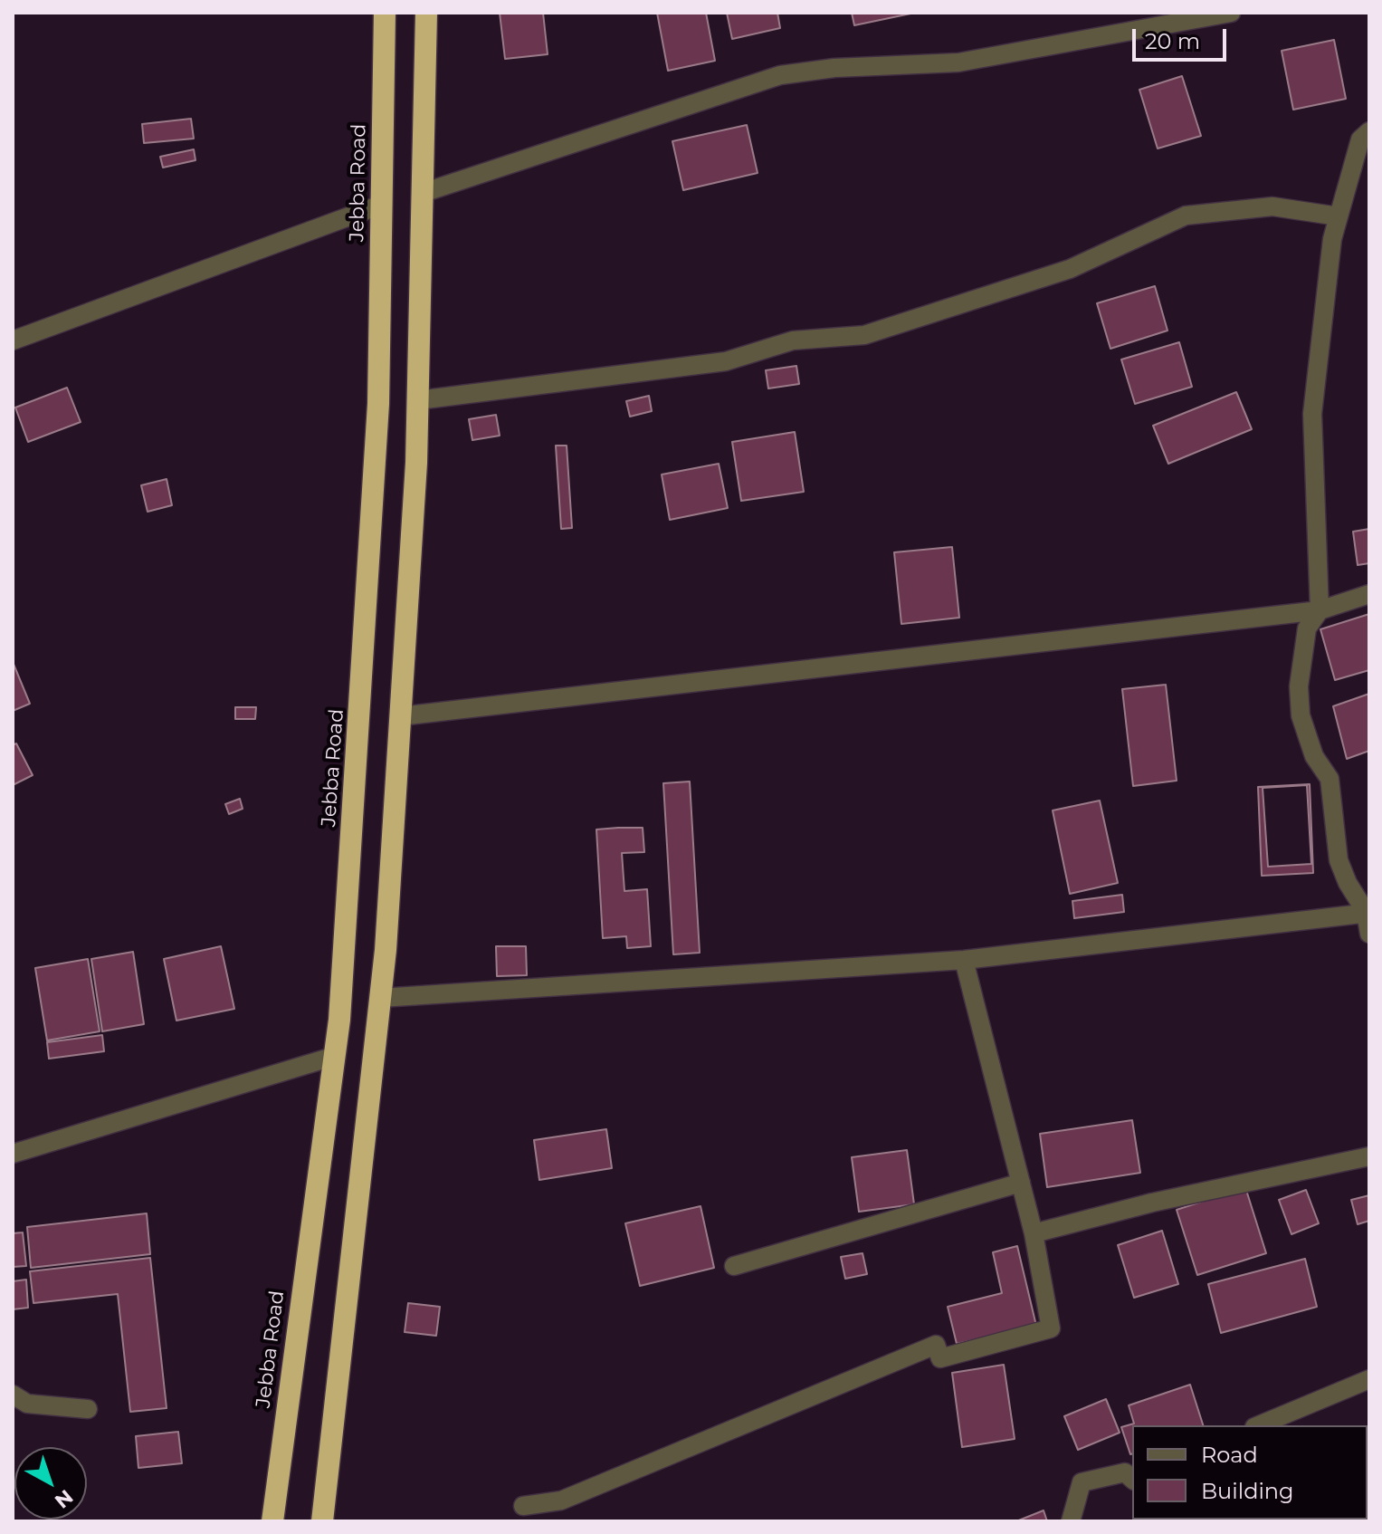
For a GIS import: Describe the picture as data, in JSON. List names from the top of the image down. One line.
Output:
{"streets":{"highway":["Jebba Road"]},"legend":["Road","Building"],"scale_bar":"20 m","north":"bottom right"}
